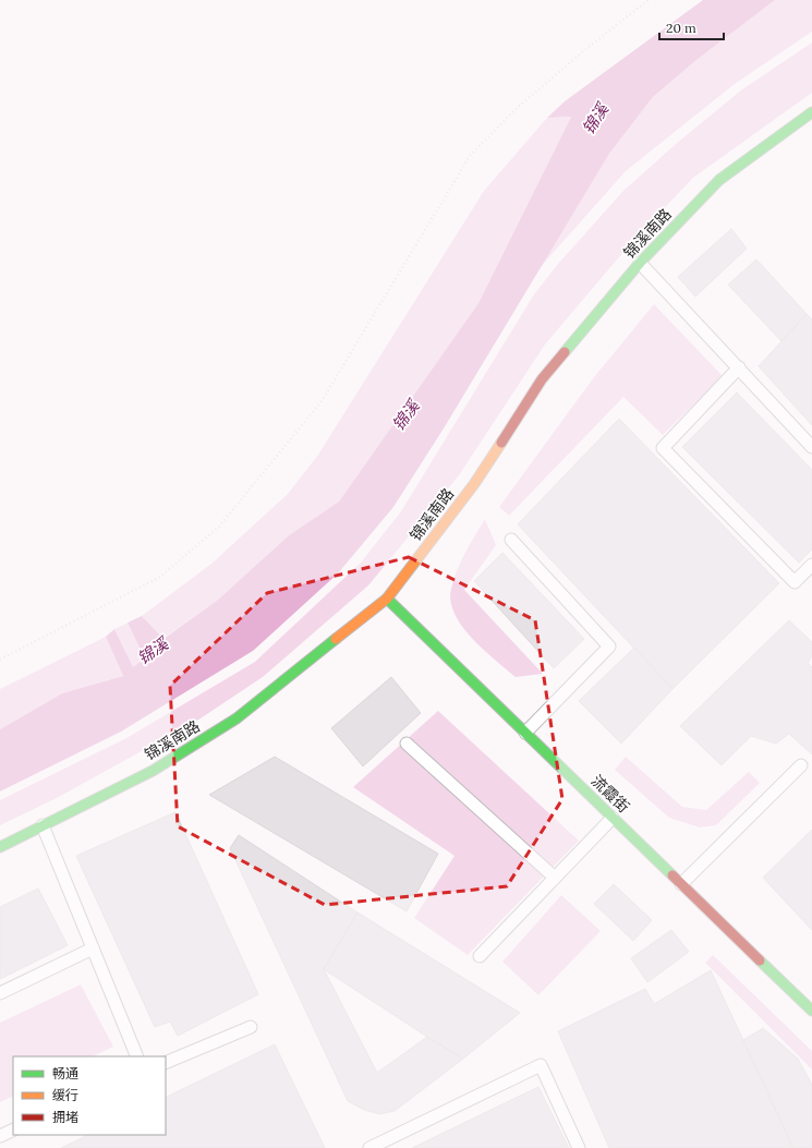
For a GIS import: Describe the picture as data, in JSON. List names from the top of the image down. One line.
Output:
{"streets":{"street":["锦溪南路","流霞街"]},"crossings":[["锦溪南路","流霞街"]],"water":["锦溪"],"legend":["畅通","缓行","拥堵"],"scale_bar":"20 m"}
